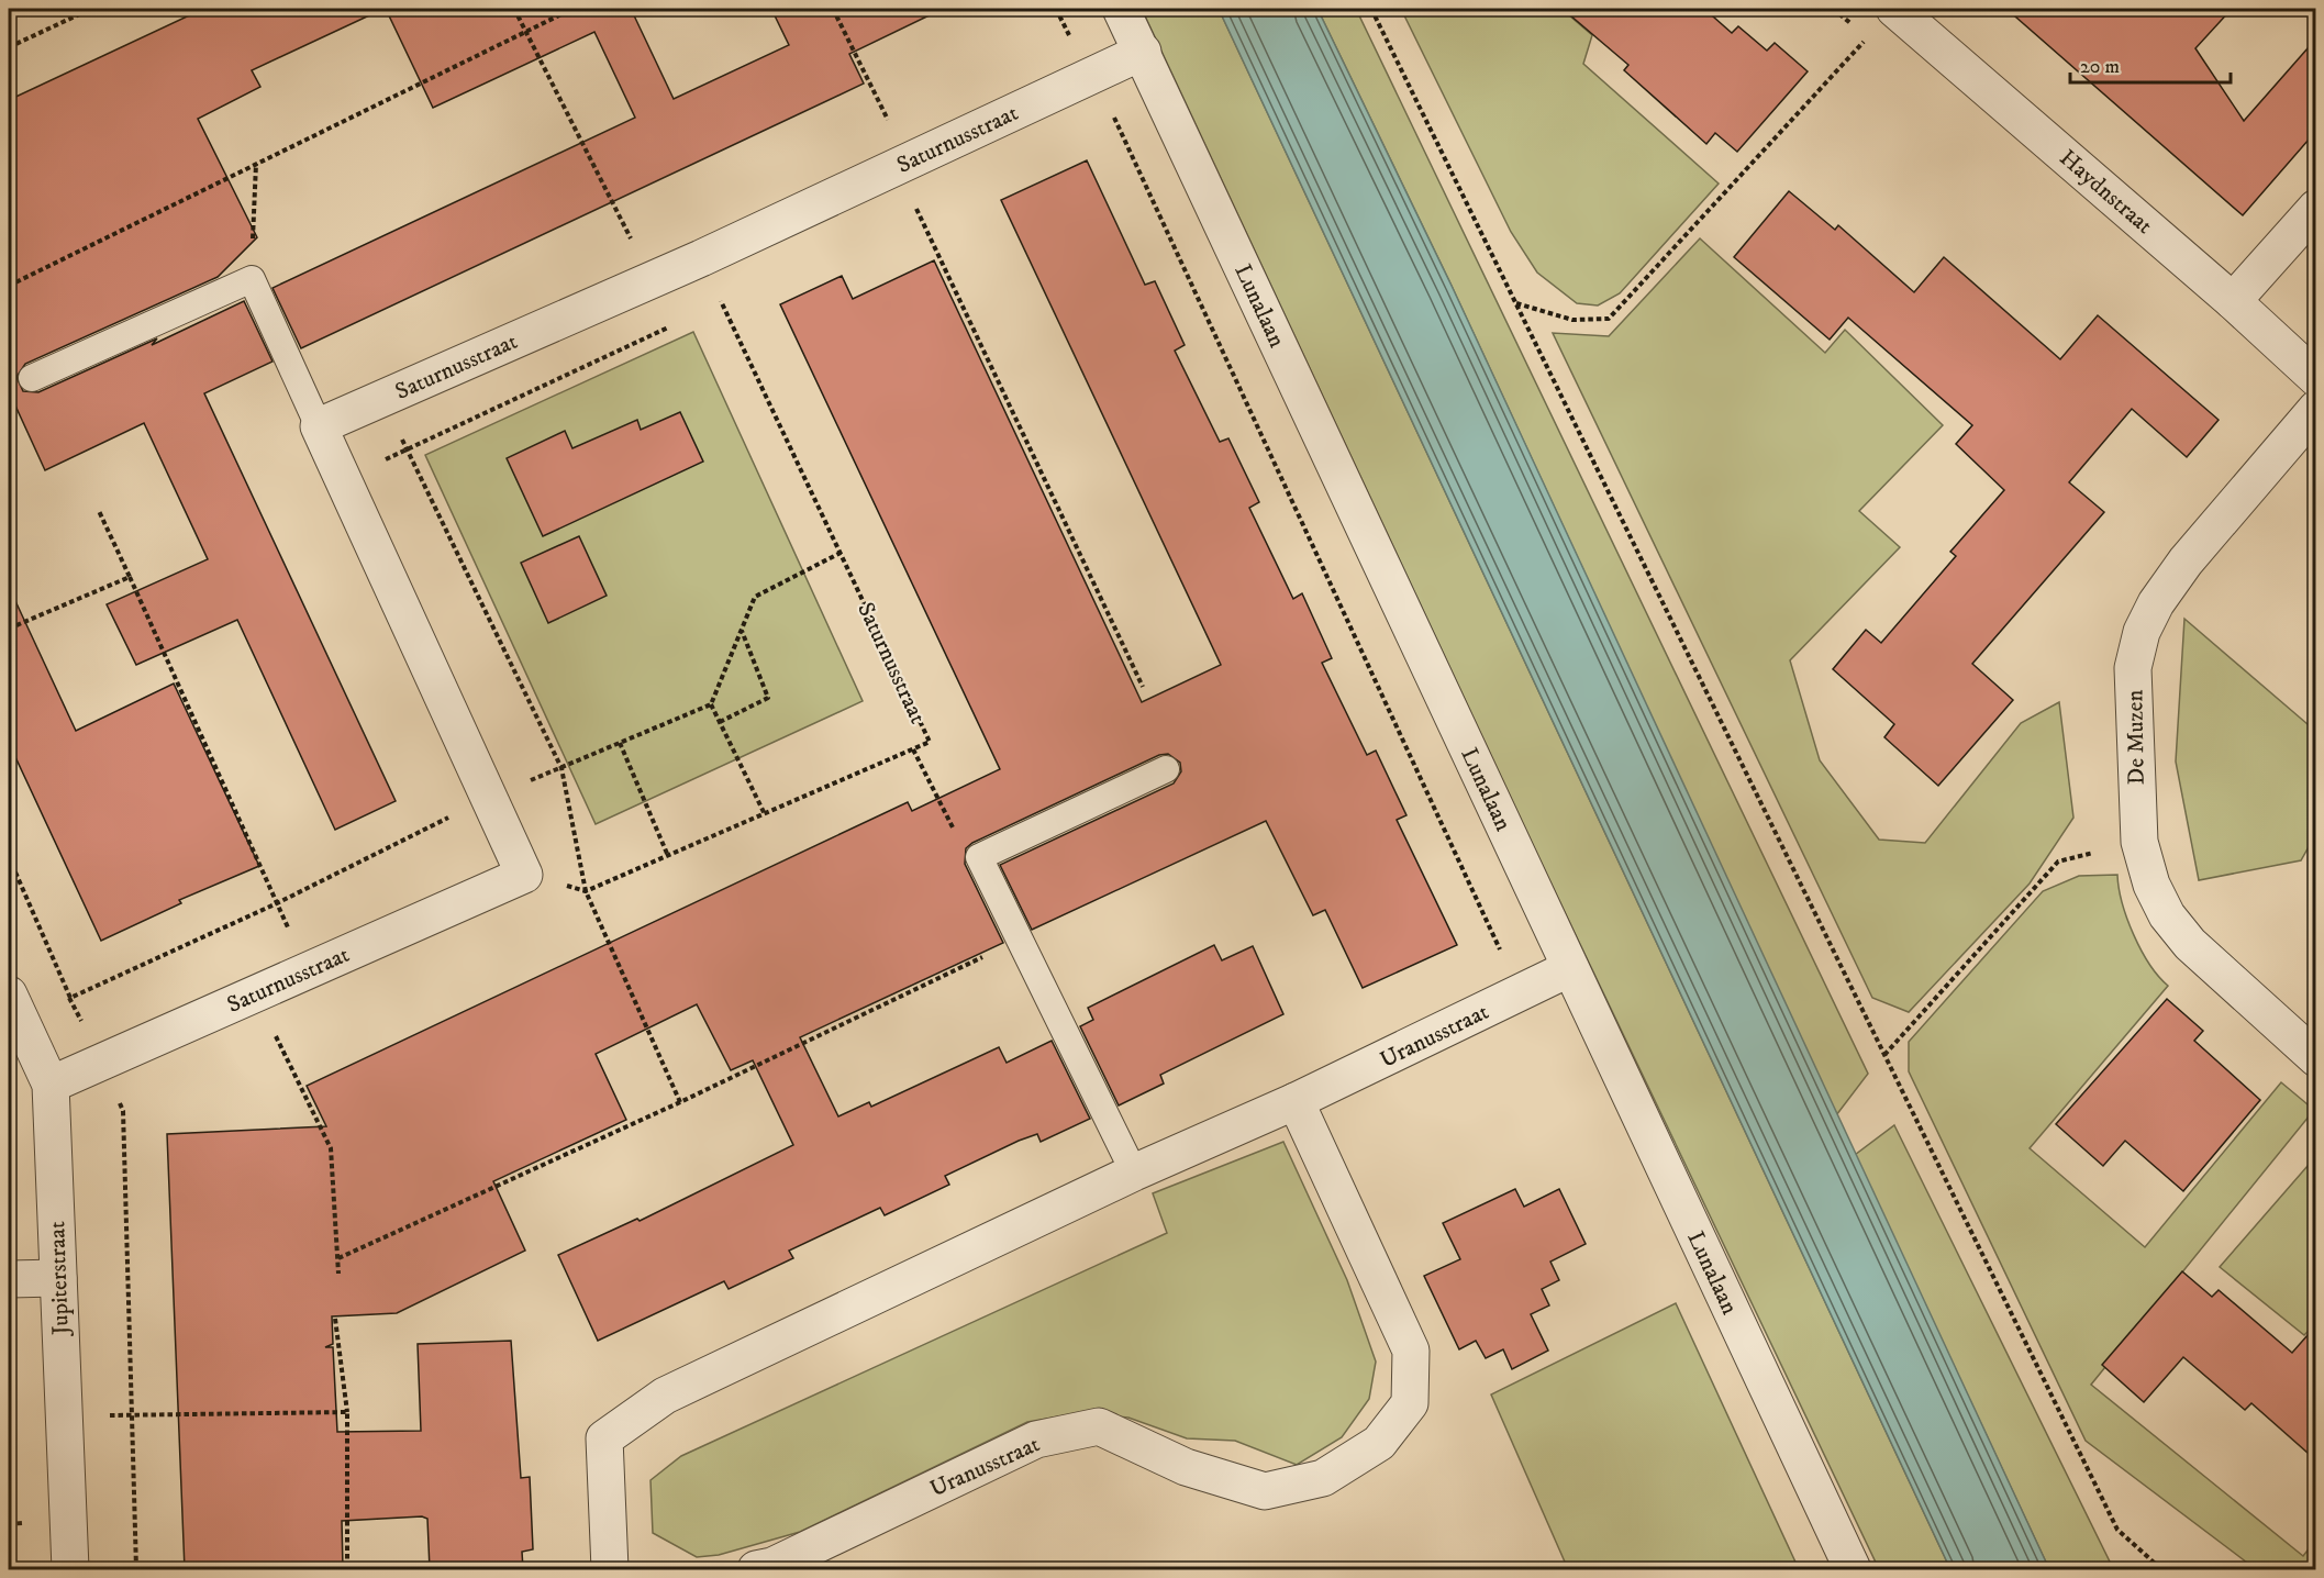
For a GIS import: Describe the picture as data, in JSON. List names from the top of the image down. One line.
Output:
{"streets":{"street":["Saturnusstraat","Haydnstraat","Lunalaan","De Muzen","Uranusstraat","Jupiterstraat"]},"crossings":[["Saturnusstraat","Lunalaan"],["Saturnusstraat","Jupiterstraat"],["Lunalaan","Uranusstraat"]],"scale_bar":"20 m"}
